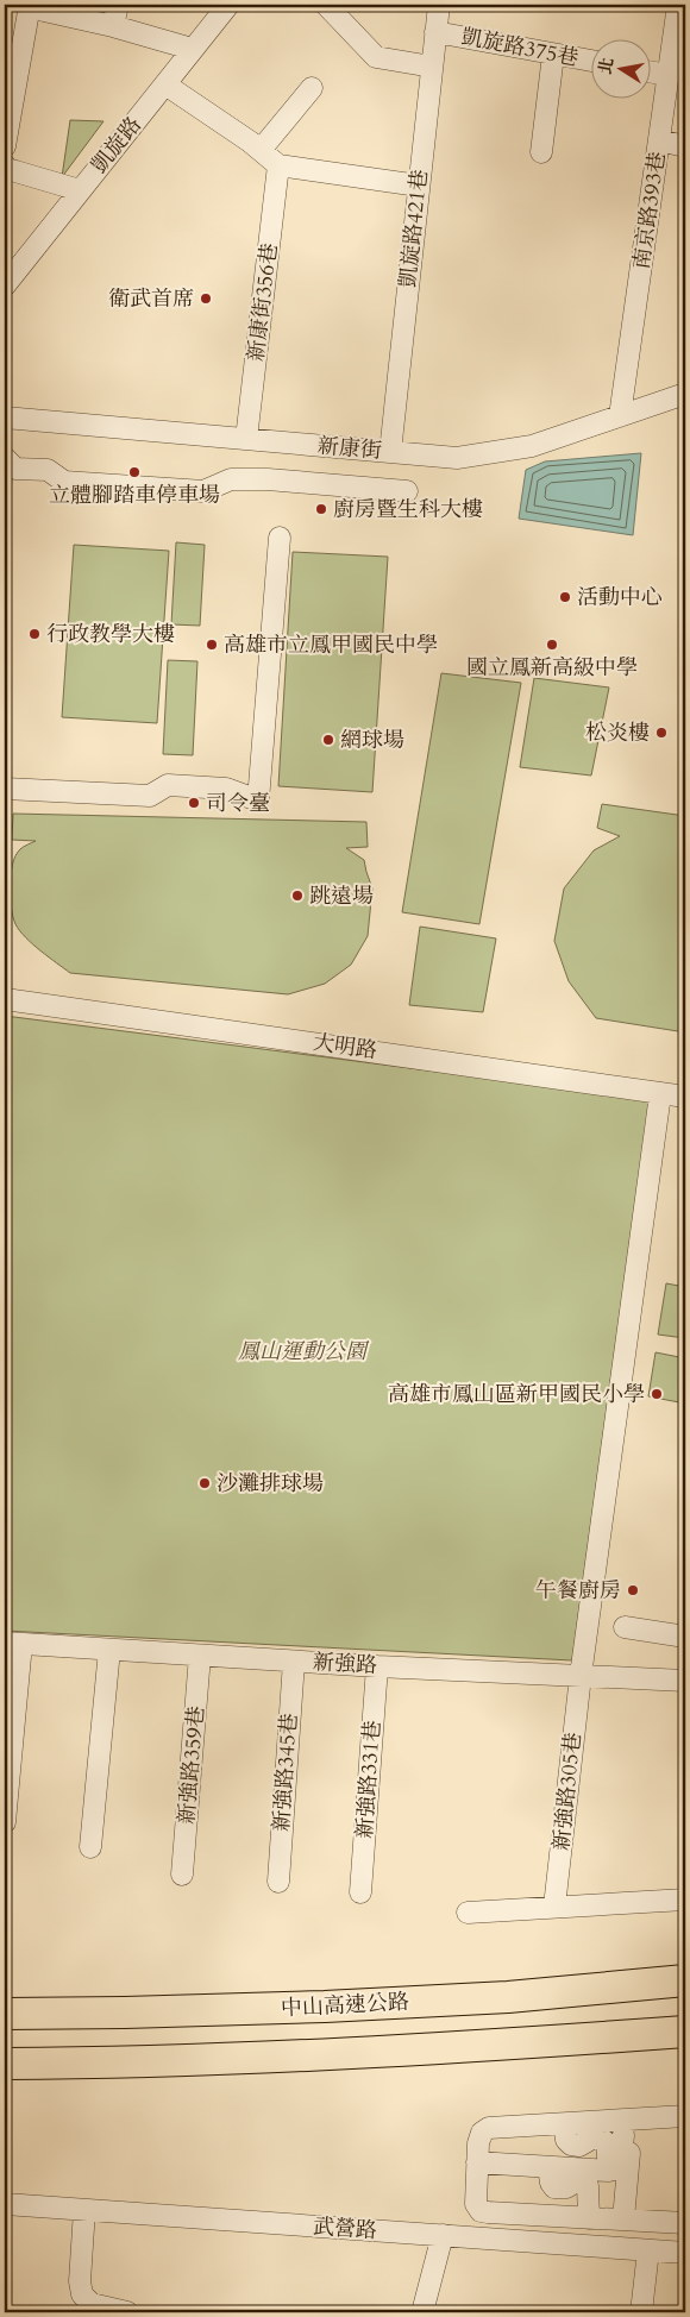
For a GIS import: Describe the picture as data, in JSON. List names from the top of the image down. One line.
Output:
{"streets":{"highway":["中山高速公路"],"street":["凱旋路375巷","凱旋路","南京路393巷","凱旋路421巷","新康街356巷","新康街","大明路","新強路","新強路359巷","新強路345巷","新強路331巷","新強路305巷","武營路"]},"crossings":[["凱旋路375巷","凱旋路421巷"],["南京路393巷","新康街"],["凱旋路421巷","新康街"],["新康街356巷","新康街"],["大明路","新強路305巷"],["新強路","新強路359巷"],["新強路","新強路345巷"],["新強路","新強路331巷"],["新強路","新強路305巷"]],"parks":["鳳山運動公園"],"places":["衛武首席","立體腳踏車停車場","廚房暨生科大樓","活動中心","行政教學大樓","高雄市立鳳甲國民中學","國立鳳新高級中學","松炎樓","網球場","司令臺","跳遠場","高雄市鳳山區新甲國民小學","沙灘排球場","午餐廚房"],"north":"left"}
